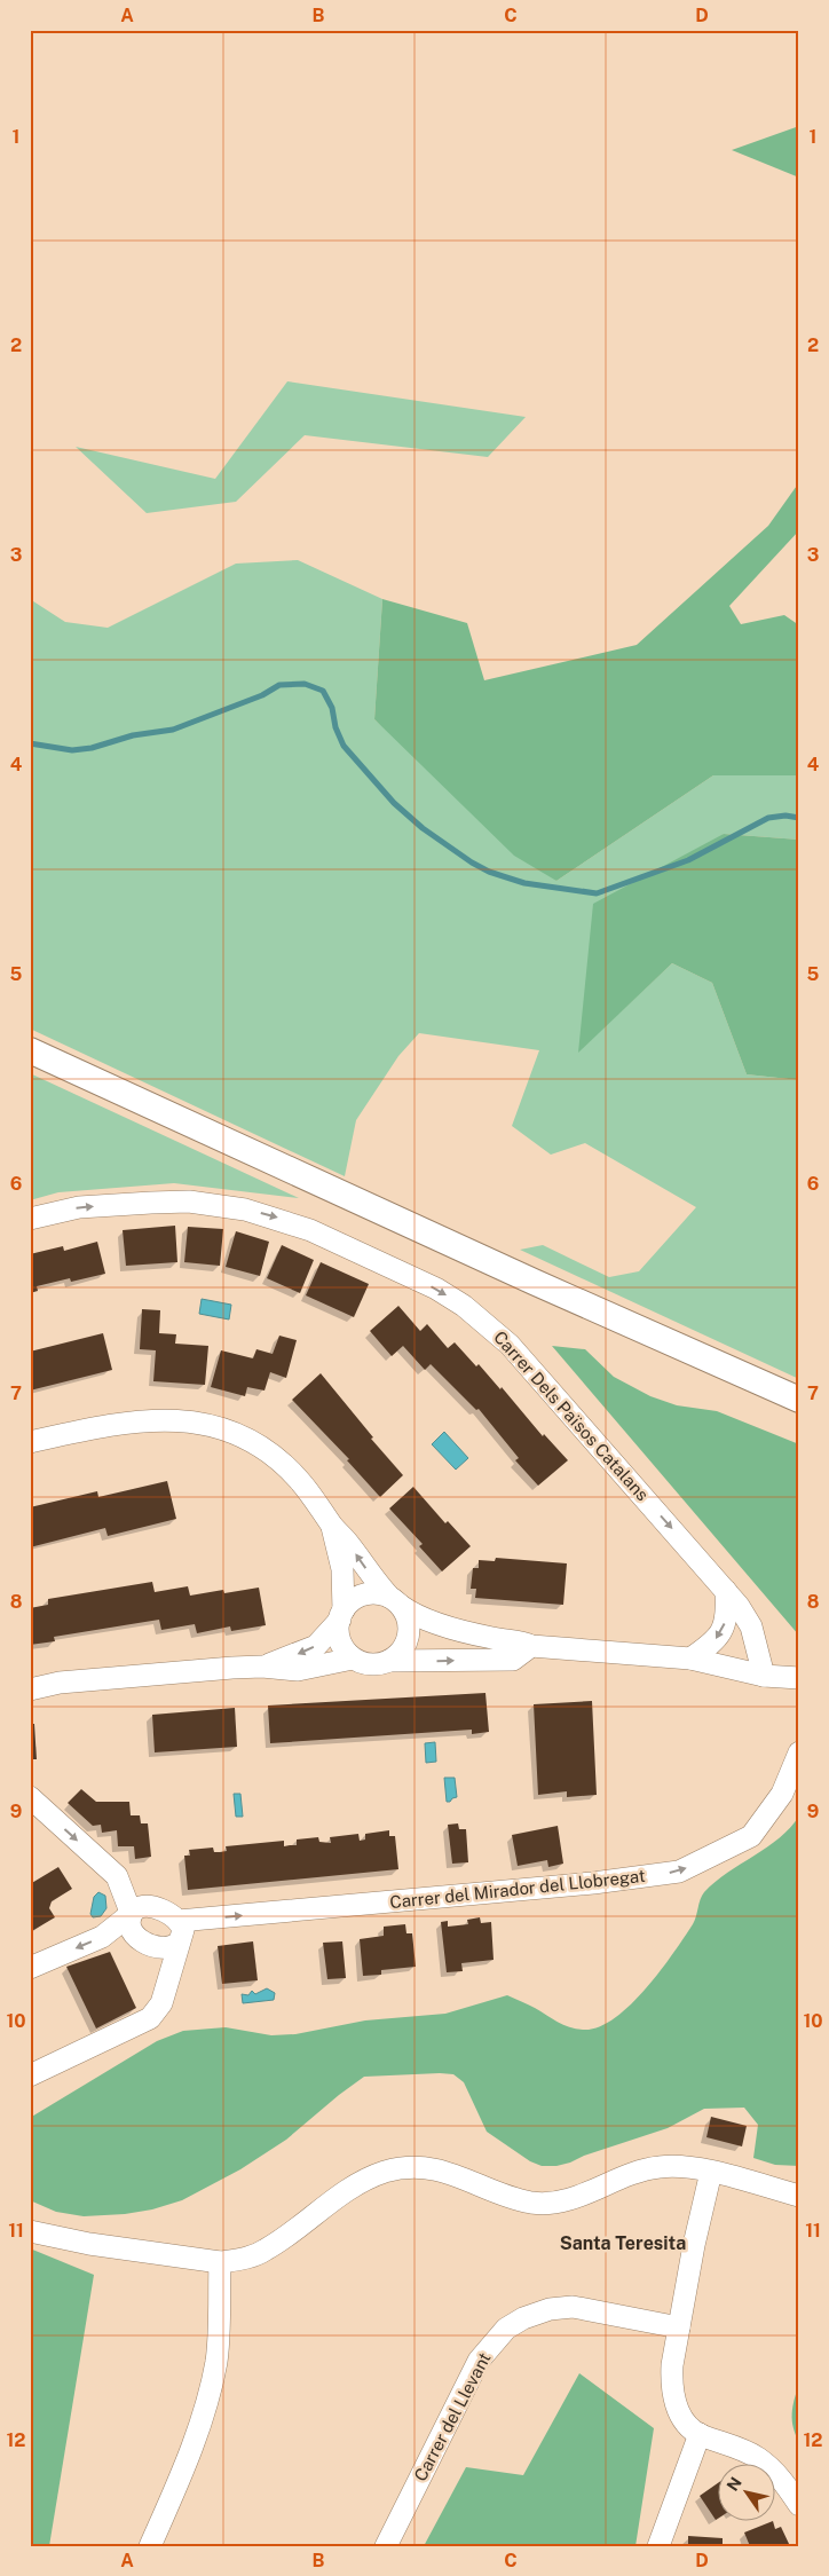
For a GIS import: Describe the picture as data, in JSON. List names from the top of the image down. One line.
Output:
{"streets":{"street":["Carrer Dels Països Catalans","Carrer del Mirador del Llobregat","Carrer del Llevant"]},"one_way":["Carrer del Mirador del Llobregat"],"districts":["Santa Teresita"],"north":"top left","grid":{"columns":["A","B","C","D"],"rows":["1","2","3","4","5","6","7","8","9","10","11","12"]}}
